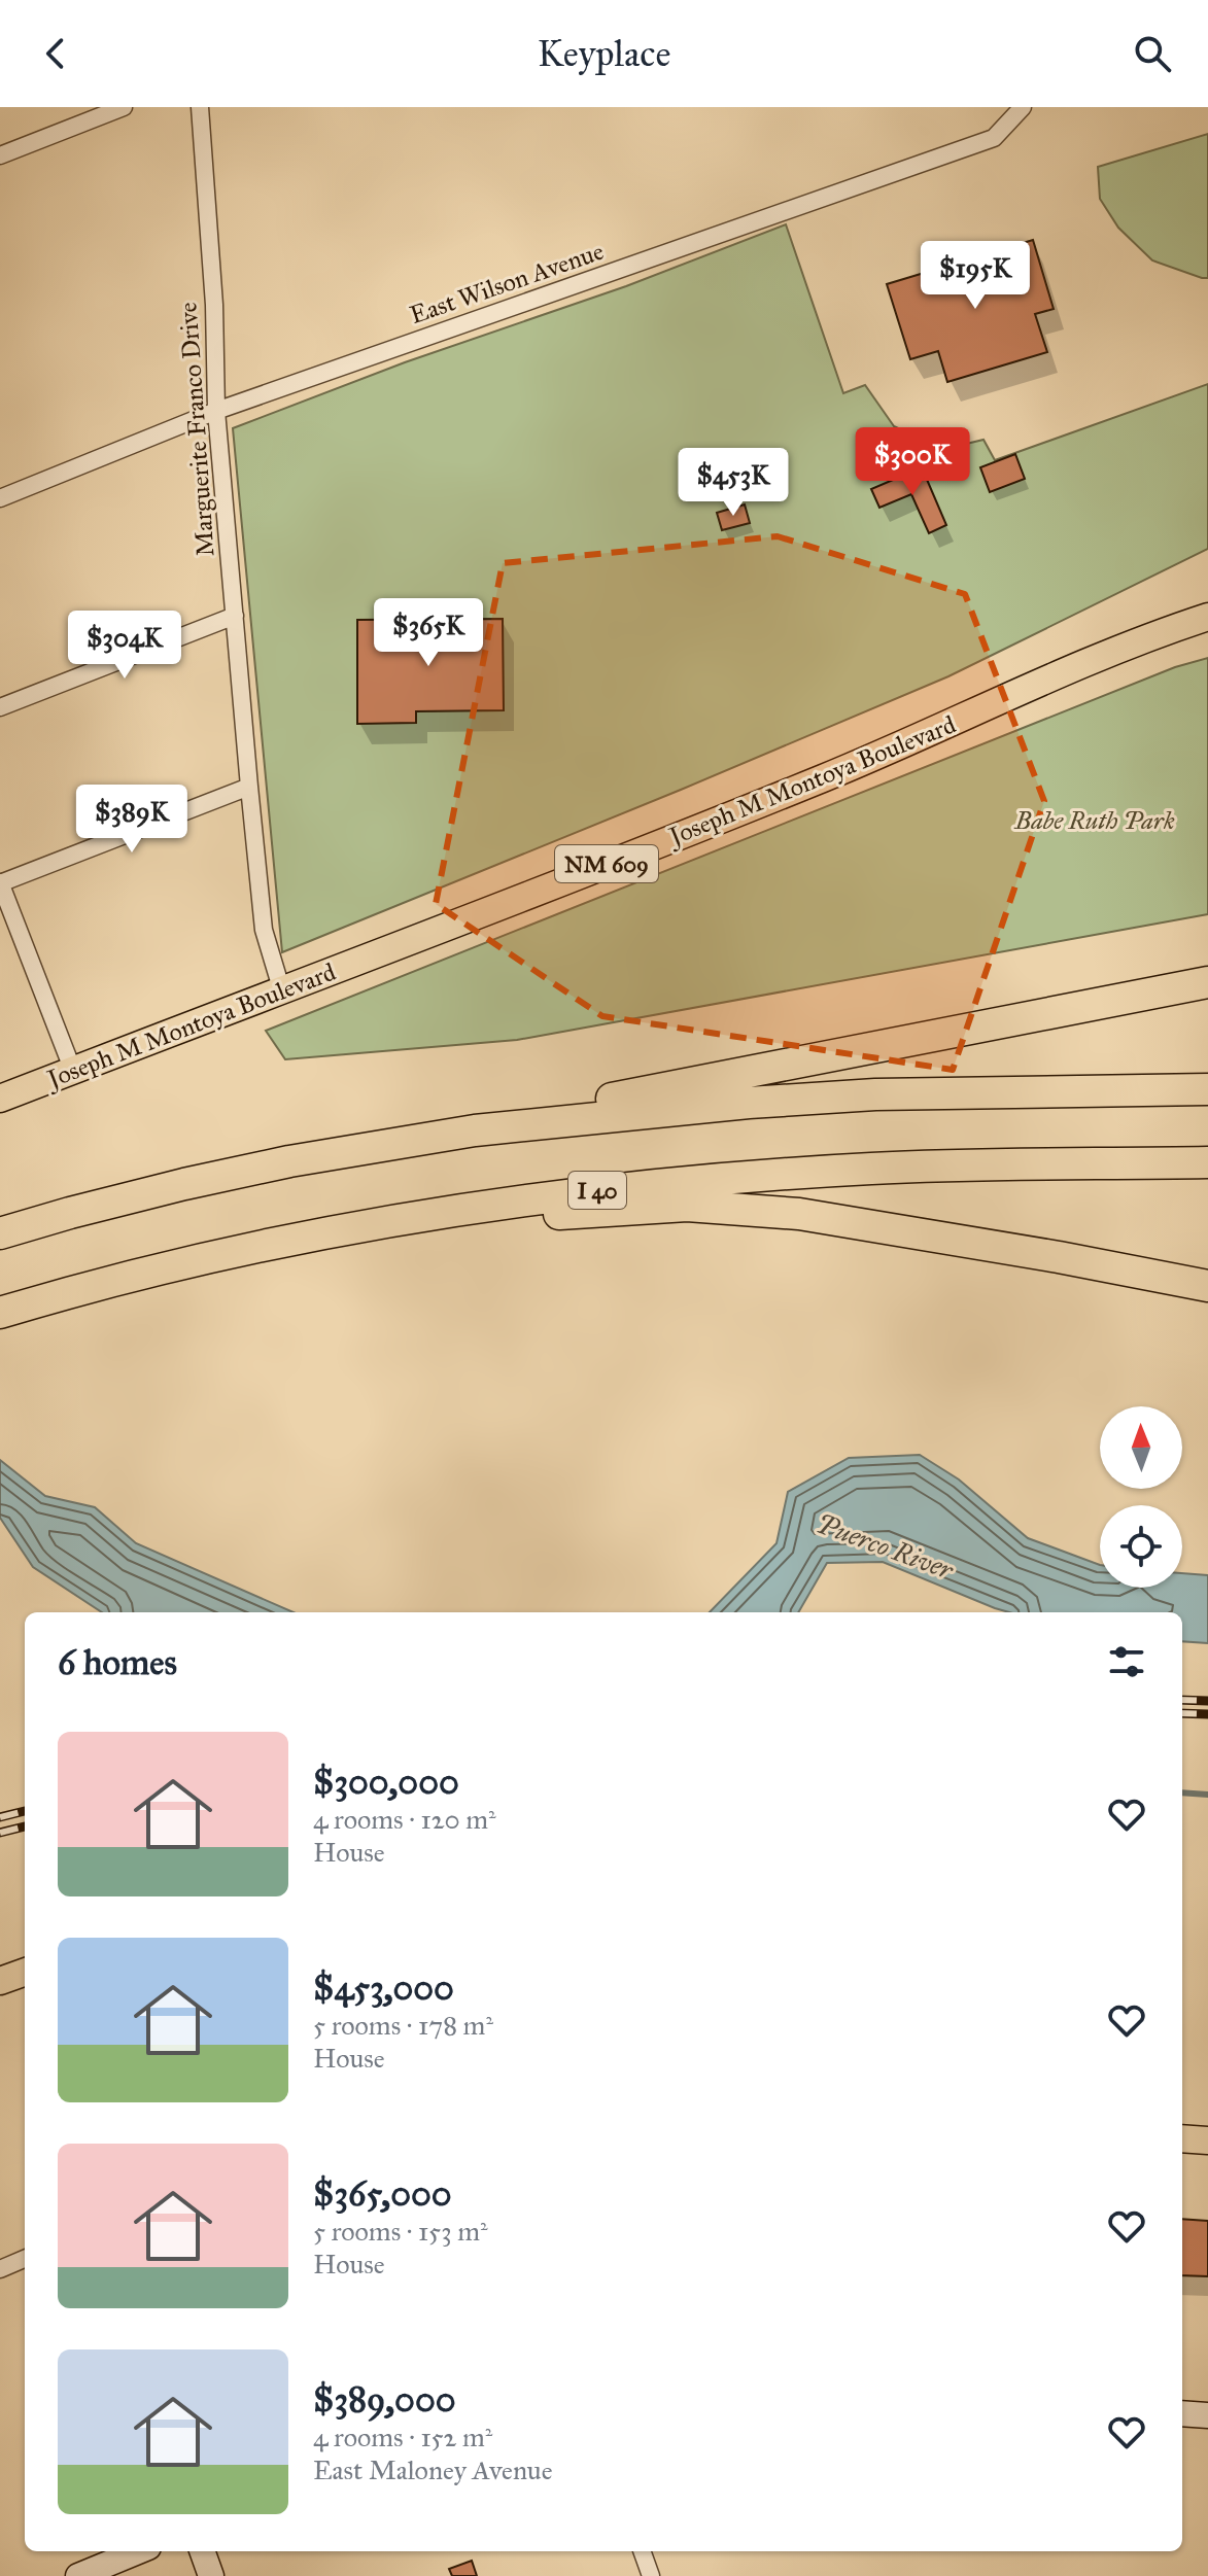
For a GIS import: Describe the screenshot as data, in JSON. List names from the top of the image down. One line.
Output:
{"streets":{"highway":["I 40"],"main road":["Joseph M Montoya Boulevard","NM 609"],"street":["East Wilson Avenue","Marguerite Franco Drive"]},"crossings":[["East Wilson Avenue","Marguerite Franco Drive"],["Marguerite Franco Drive","Joseph M Montoya Boulevard"]],"water":["Puerco River"],"parks":["Babe Ruth Park"],"north":"top","page":{"header":"Keyplace","price":["$195K","$300K","$453K","$365K","$304K","$389K"],"heading":"6 homes","list":[{"name":"$300,000","note":"4 rooms · 120 m² · House"},{"name":"$453,000","note":"5 rooms · 178 m² · House"},{"name":"$365,000","note":"5 rooms · 153 m² · House"},{"name":"$389,000","note":"4 rooms · 152 m² · East Maloney Avenue"}]}}
